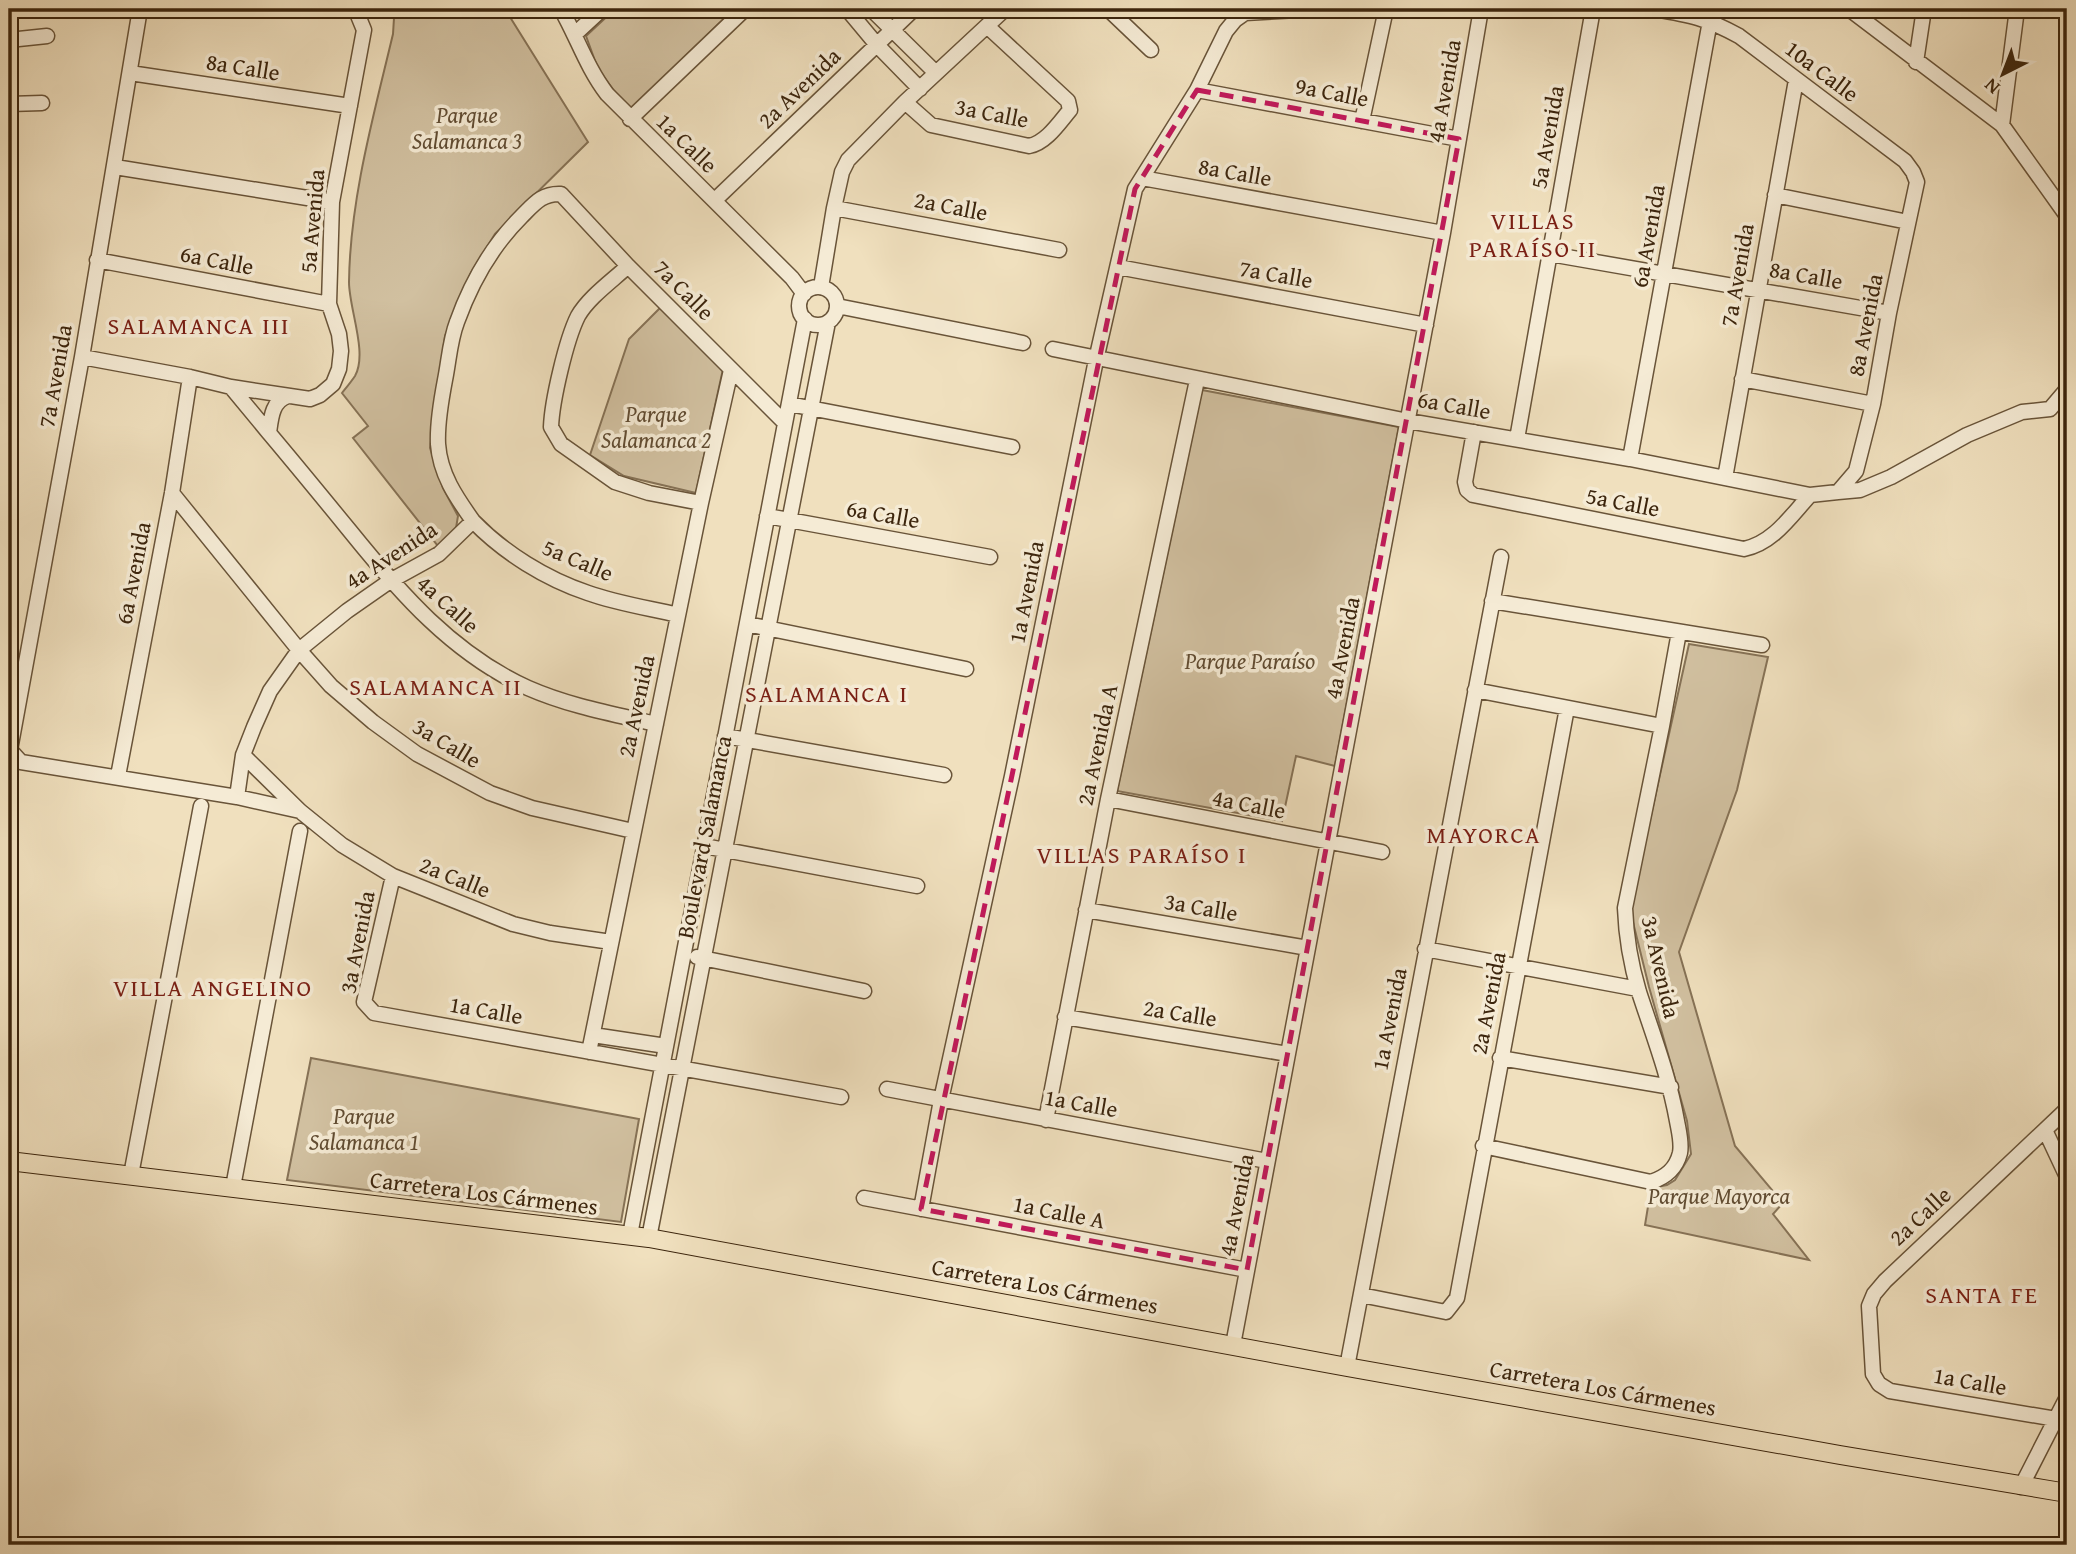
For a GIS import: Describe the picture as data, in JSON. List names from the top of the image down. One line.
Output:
{"streets":{"main road":["Carretera Los Cármenes"],"street":["8a Calle","10a Calle","2a Avenida","4a Avenida","9a Calle","3a Calle","5a Avenida","1a Calle","2a Calle","6a Avenida","6a Calle","7a Calle","7a Avenida","8a Avenida","5a Calle","1a Avenida","4a Calle","2a Avenida A","Boulevard Salamanca","3a Avenida","1a Calle A"]},"crossings":[["8a Calle","4a Avenida"],["8a Calle","5a Avenida"],["8a Calle","6a Avenida"],["8a Calle","7a Avenida"],["8a Calle","8a Avenida"],["8a Calle","1a Avenida"],["10a Calle","6a Avenida"],["10a Calle","7a Avenida"],["10a Calle","8a Avenida"],["2a Avenida","3a Calle"],["2a Avenida","1a Calle"],["2a Avenida","2a Calle"],["2a Avenida","7a Calle"],["2a Avenida","5a Calle"],["2a Avenida","1a Avenida"],["2a Avenida","4a Calle"],["2a Avenida","3a Avenida"],["4a Avenida","9a Calle"],["4a Avenida","3a Calle"],["4a Avenida","1a Calle"],["4a Avenida","2a Calle"],["4a Avenida","6a Calle"],["4a Avenida","7a Calle"],["4a Avenida","5a Calle"],["4a Avenida","4a Calle"],["4a Avenida","Carretera Los Cármenes"],["4a Avenida","1a Calle A"],["9a Calle","1a Avenida"],["3a Calle","6a Avenida"],["3a Calle","2a Avenida A"],["5a Avenida","6a Calle"],["1a Calle","2a Calle"],["1a Calle","1a Avenida"],["1a Calle","2a Avenida A"],["1a Calle","Boulevard Salamanca"],["1a Calle","3a Avenida"],["2a Calle","6a Avenida"],["2a Calle","7a Avenida"],["2a Calle","2a Avenida A"],["2a Calle","3a Avenida"],["6a Avenida","6a Calle"],["6a Calle","7a Avenida"],["6a Calle","8a Avenida"],["6a Calle","5a Calle"],["6a Calle","1a Avenida"],["6a Calle","2a Avenida A"],["6a Calle","Boulevard Salamanca"],["7a Calle","5a Calle"],["7a Calle","1a Avenida"],["7a Calle","Boulevard Salamanca"],["1a Avenida","Carretera Los Cármenes"],["1a Avenida","1a Calle A"],["4a Calle","2a Avenida A"],["Boulevard Salamanca","Carretera Los Cármenes"]],"districts":["VILLAS PARAÍSO II","SALAMANCA III","SALAMANCA II","SALAMANCA I","MAYORCA","VILLAS PARAÍSO I","VILLA ANGELINO","SANTA FE"],"parks":["Parque Salamanca 3","Parque Salamanca 2","Parque Paraíso","Parque Salamanca 1","Parque Mayorca"],"north":"bottom left"}
